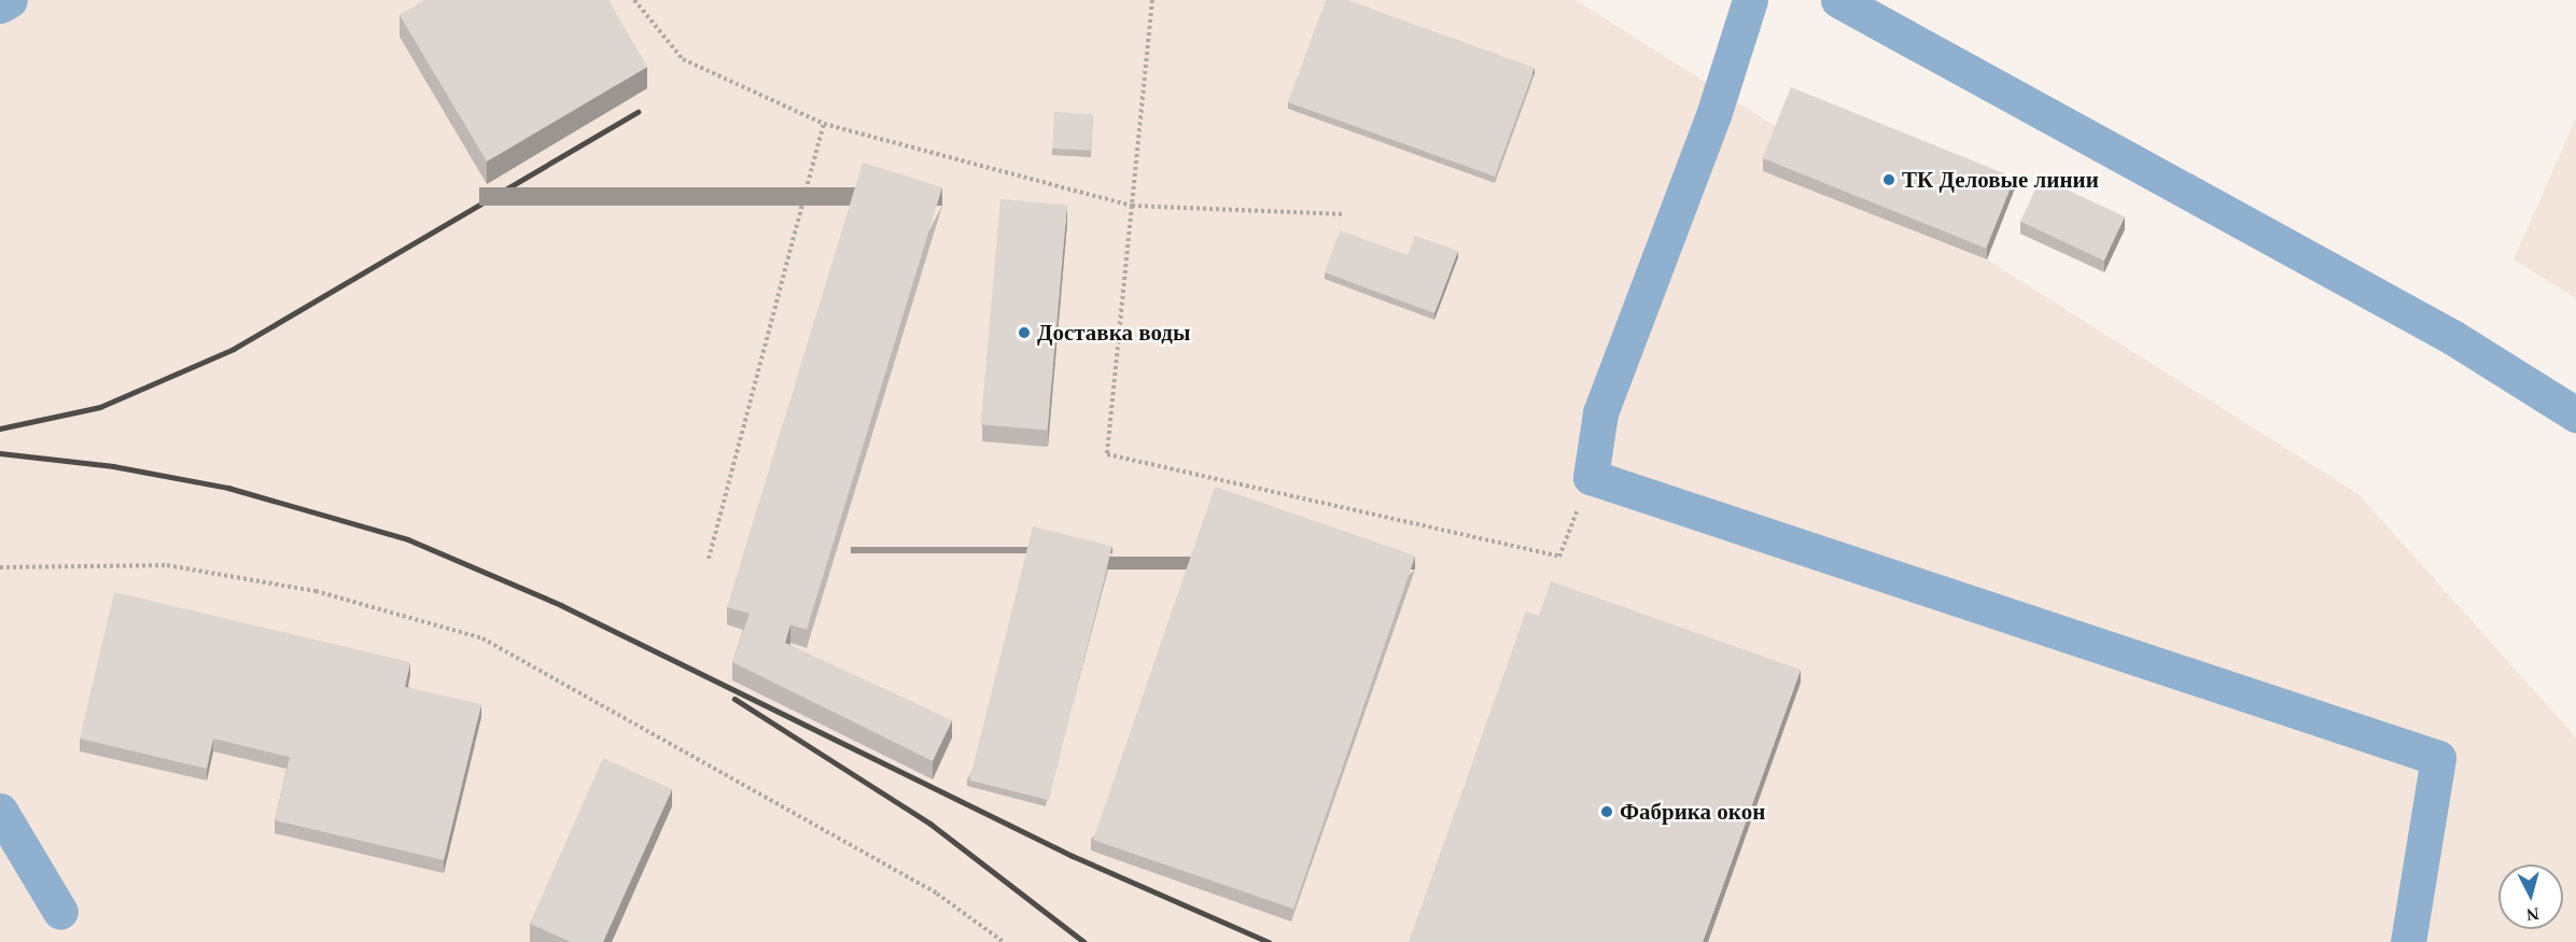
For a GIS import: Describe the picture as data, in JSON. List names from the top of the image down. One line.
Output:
{"places":["ТК Деловые линии","Доставка воды","Фабрика окон"],"north":"bottom"}
